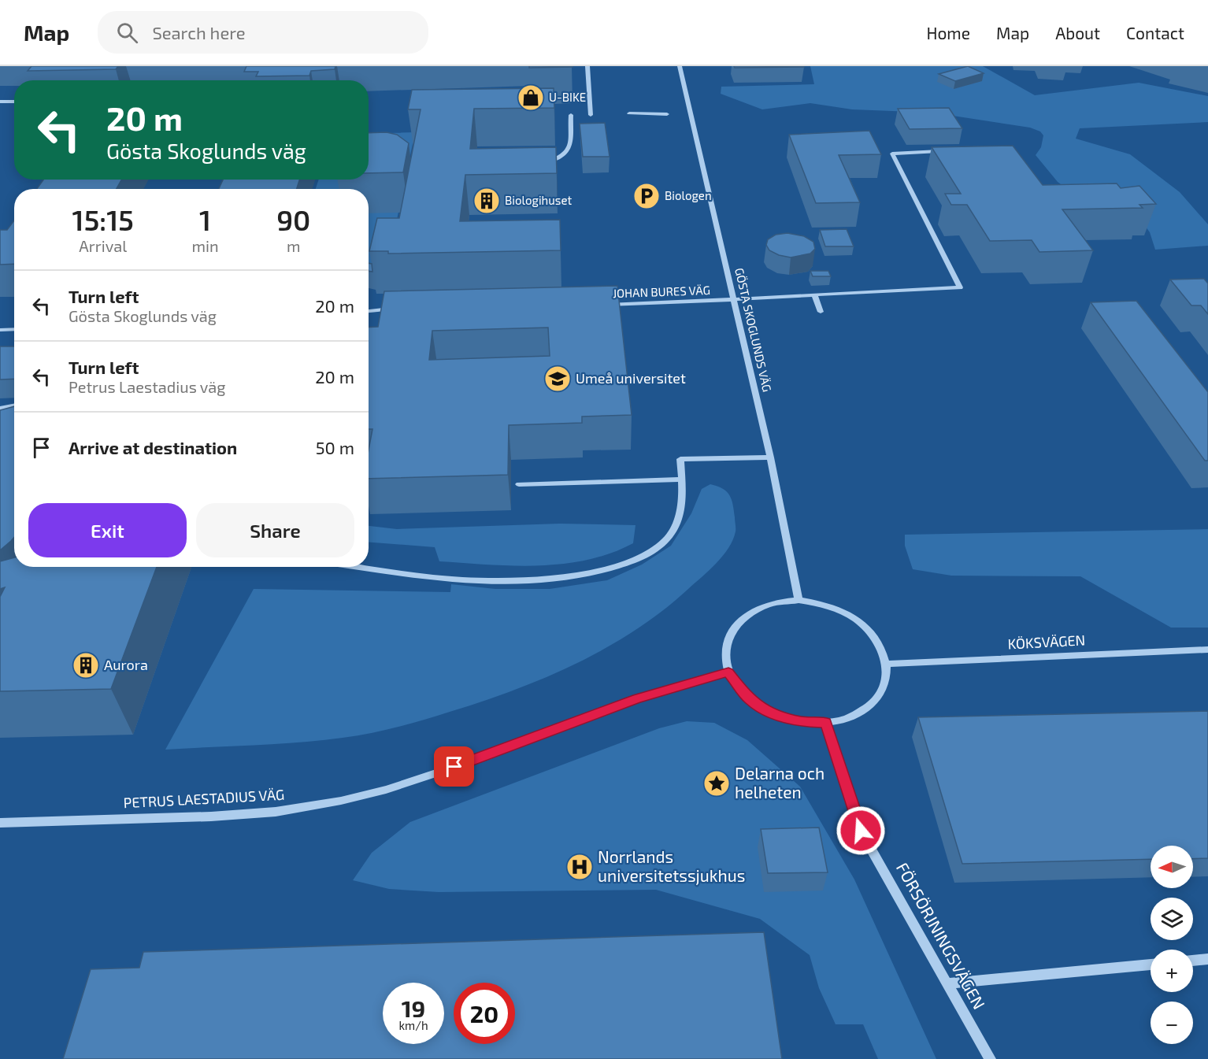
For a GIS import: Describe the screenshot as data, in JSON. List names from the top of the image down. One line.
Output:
{"streets":{"street":["JOHAN BURES VÄG","GÖSTA SKOGLUNDS VÄG","KÖKSVÄGEN","PETRUS LAESTADIUS VÄG","FÖRSÖRJNINGSVÄGEN"]},"crossings":[["JOHAN BURES VÄG","GÖSTA SKOGLUNDS VÄG"],["GÖSTA SKOGLUNDS VÄG","KÖKSVÄGEN"],["GÖSTA SKOGLUNDS VÄG","PETRUS LAESTADIUS VÄG"],["GÖSTA SKOGLUNDS VÄG","FÖRSÖRJNINGSVÄGEN"],["KÖKSVÄGEN","PETRUS LAESTADIUS VÄG"],["KÖKSVÄGEN","FÖRSÖRJNINGSVÄGEN"],["PETRUS LAESTADIUS VÄG","FÖRSÖRJNINGSVÄGEN"]],"places":{"shop":["U-BIKE"],"parking":["Biologen"],"building":["Biologihuset","Aurora"],"school or university":["Umeå universitet"],"place":["Delarna och helheten"],"hospital":["Norrlands universitetssjukhus"]},"north":"left","page":{"header":"Map","search":"Search here","nav":["Home","Map","About","Contact"],"turn":["20 m","Gösta Skoglunds väg"],"eta":["15:15","Arrival","1","min","90","m"],"list":[{"name":"Turn left","note":"Gösta Skoglunds väg","value":"20 m"},{"name":"Turn left","note":"Petrus Laestadius väg","value":"20 m"},{"name":"Arrive at destination","value":"50 m"}],"buttons":["Exit","Share"],"map_buttons":["+","−"],"speed":"19 km/h","limit":"20"}}
